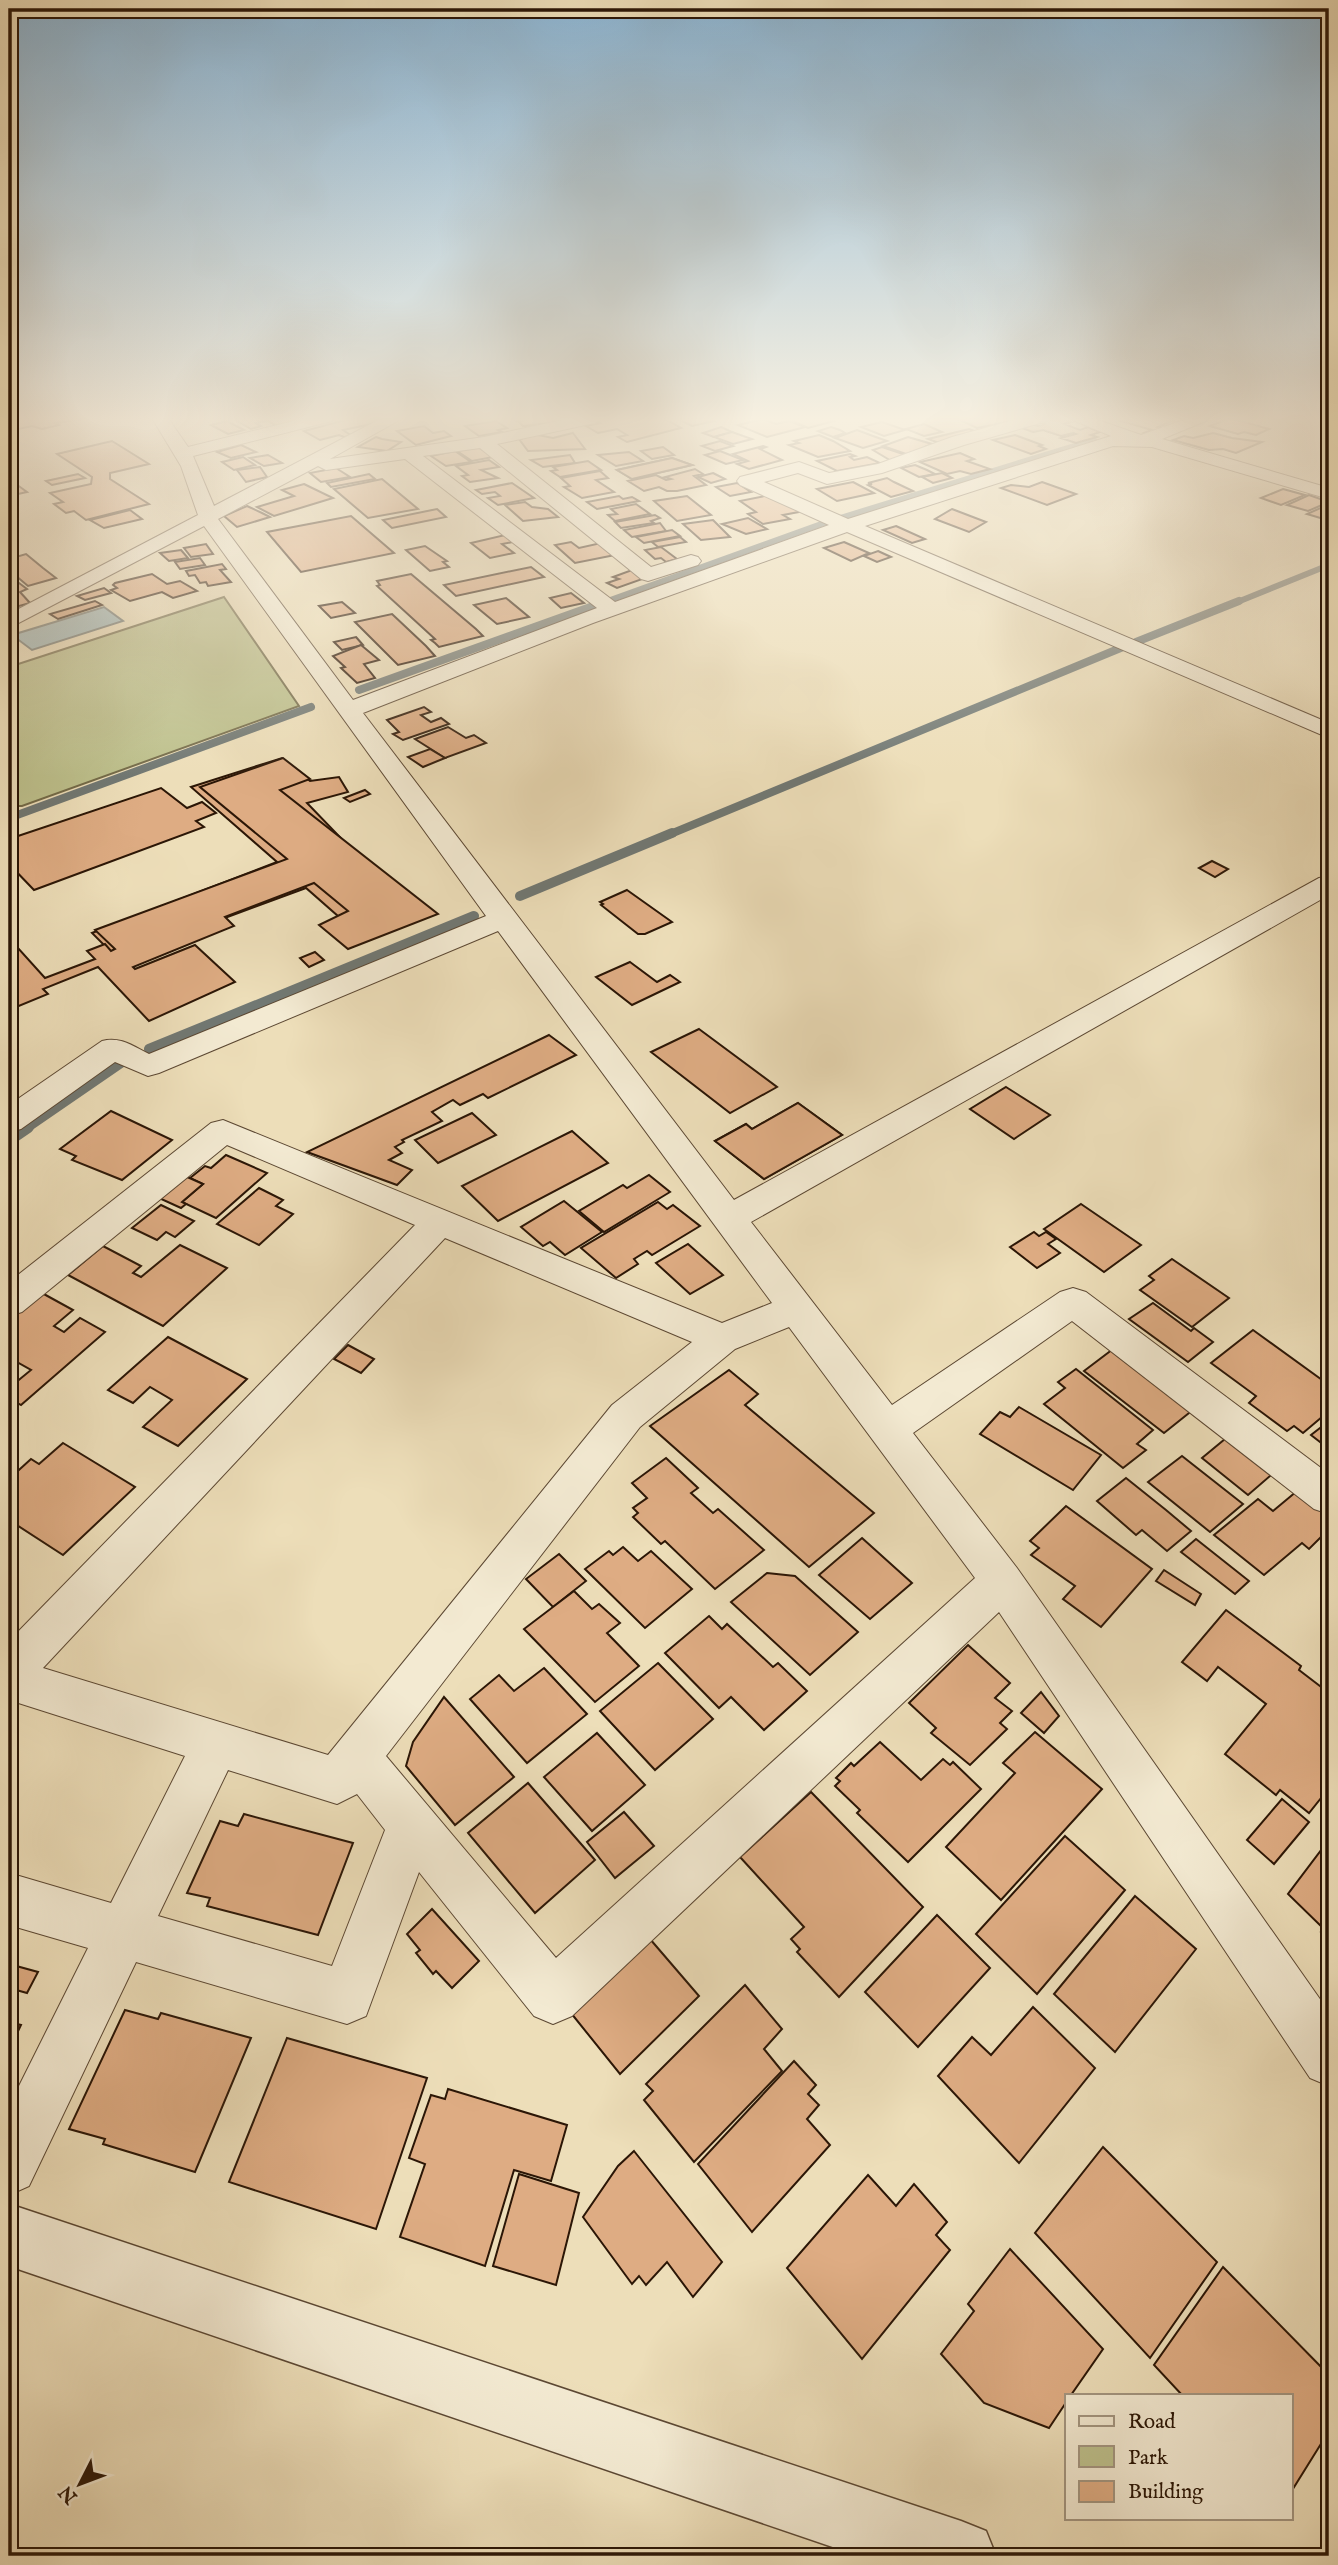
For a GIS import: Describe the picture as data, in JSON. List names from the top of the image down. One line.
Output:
{"legend":["Road","Park","Building"],"north":"bottom left"}
